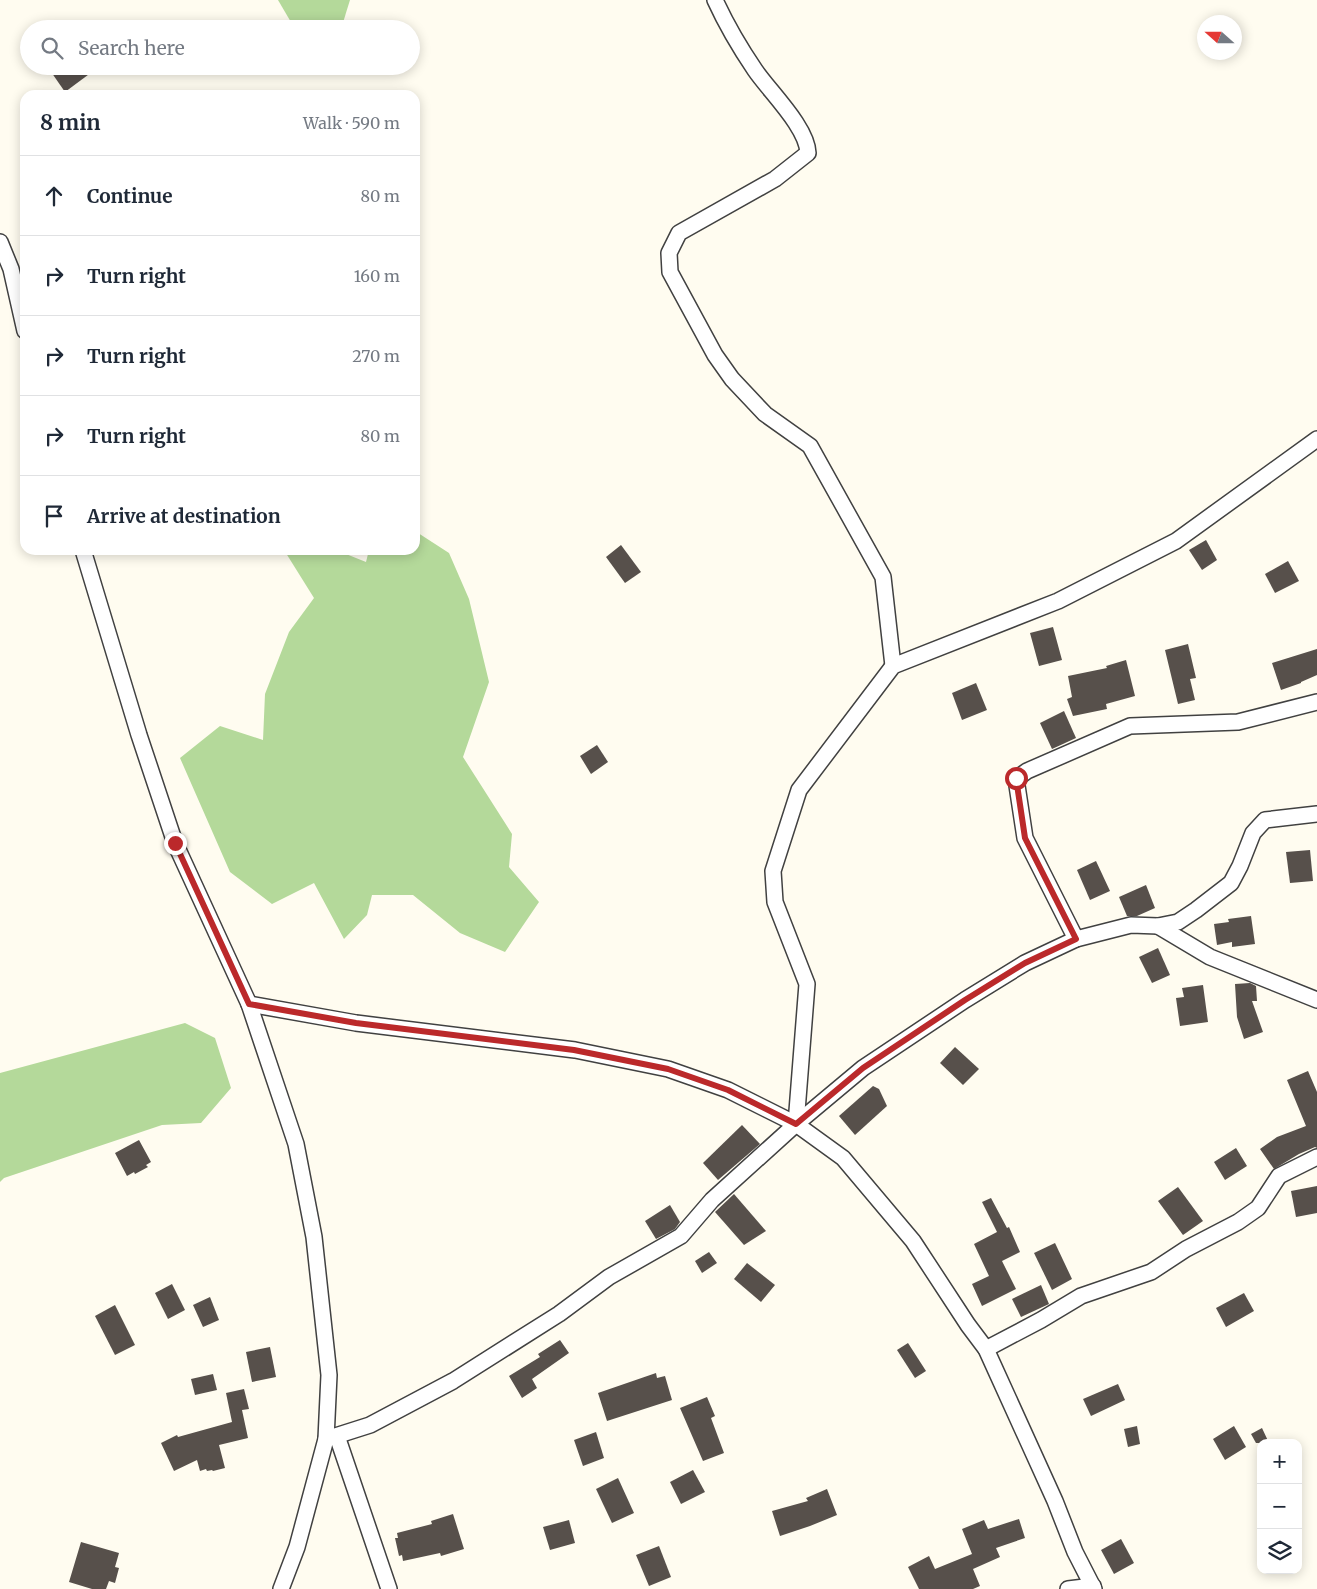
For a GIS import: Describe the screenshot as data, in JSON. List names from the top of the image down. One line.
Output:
{"north":"left","page":{"search":"Search here","heading":["8 min","Walk · 590 m"],"list":[["Continue","80 m"],["Turn right","160 m"],["Turn right","270 m"],["Turn right","80 m"],"Arrive at destination"],"map_buttons":["+","−"]}}
